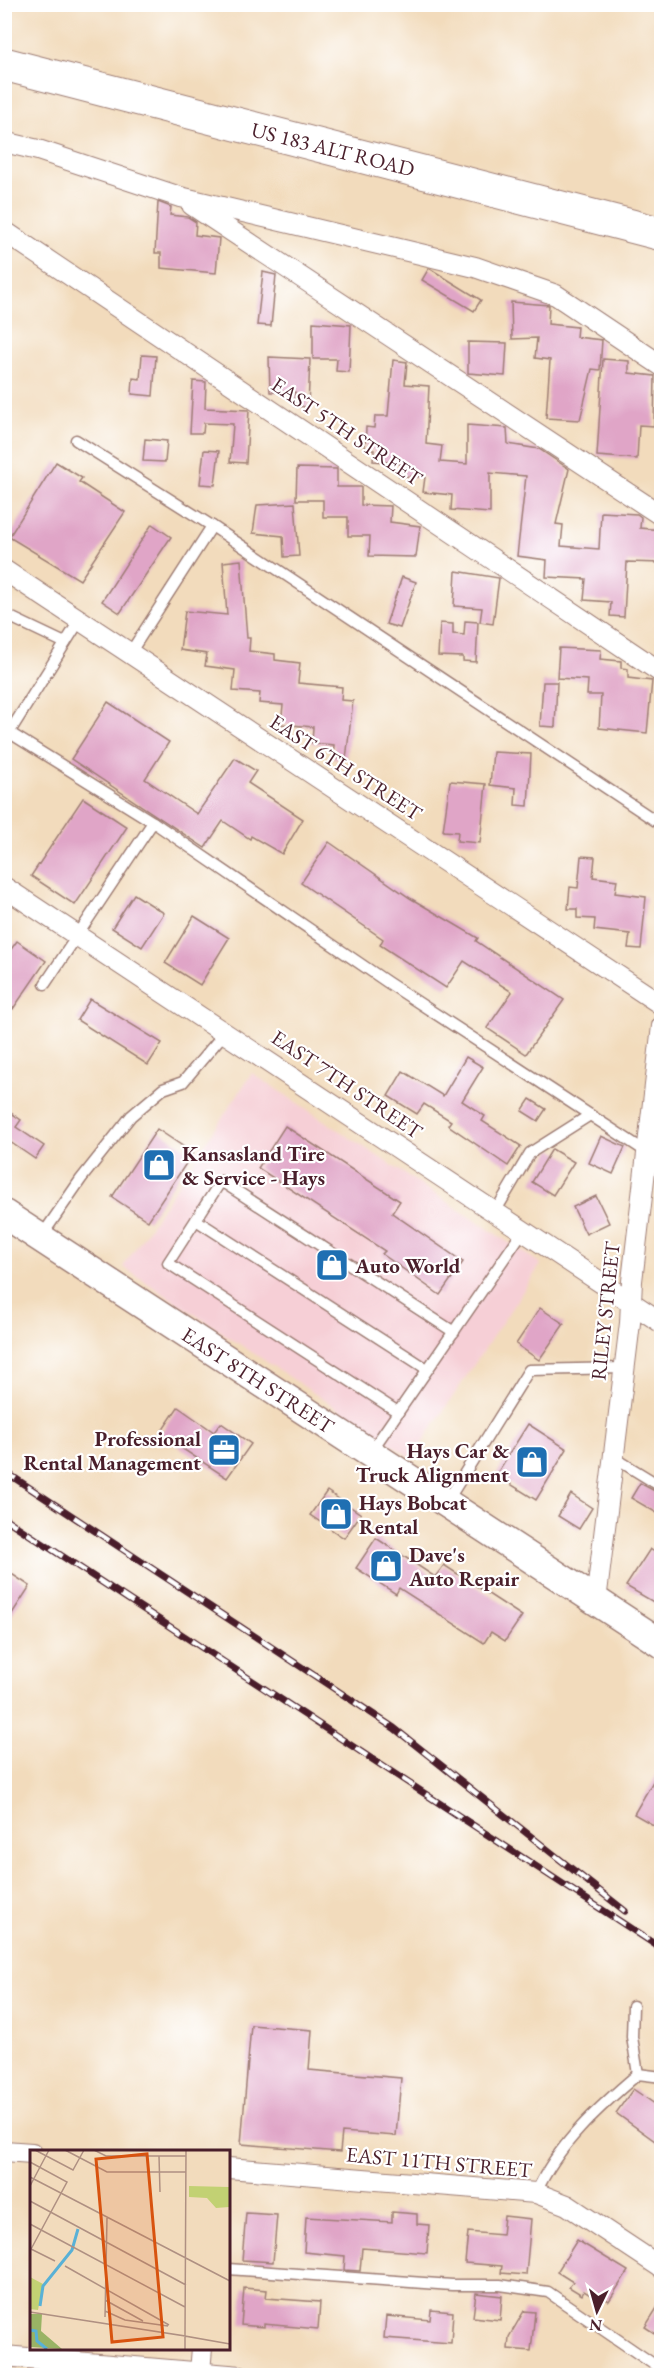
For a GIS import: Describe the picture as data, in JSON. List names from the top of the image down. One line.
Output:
{"streets":{"highway":["US 183 ALT ROAD"],"main road":["EAST 8TH STREET"],"street":["EAST 5TH STREET","EAST 6TH STREET","EAST 7TH STREET","RILEY STREET","EAST 11TH STREET"]},"crossings":[["EAST 7TH STREET","RILEY STREET"],["RILEY STREET","EAST 8TH STREET"]],"places":{"shop":["Kansasland Tire & Service - Hays","Auto World","Hays Car & Truck Alignment","Hays Bobcat Rental","Dave's Auto Repair"],"office":["Professional Rental Management"]},"north":"bottom"}
